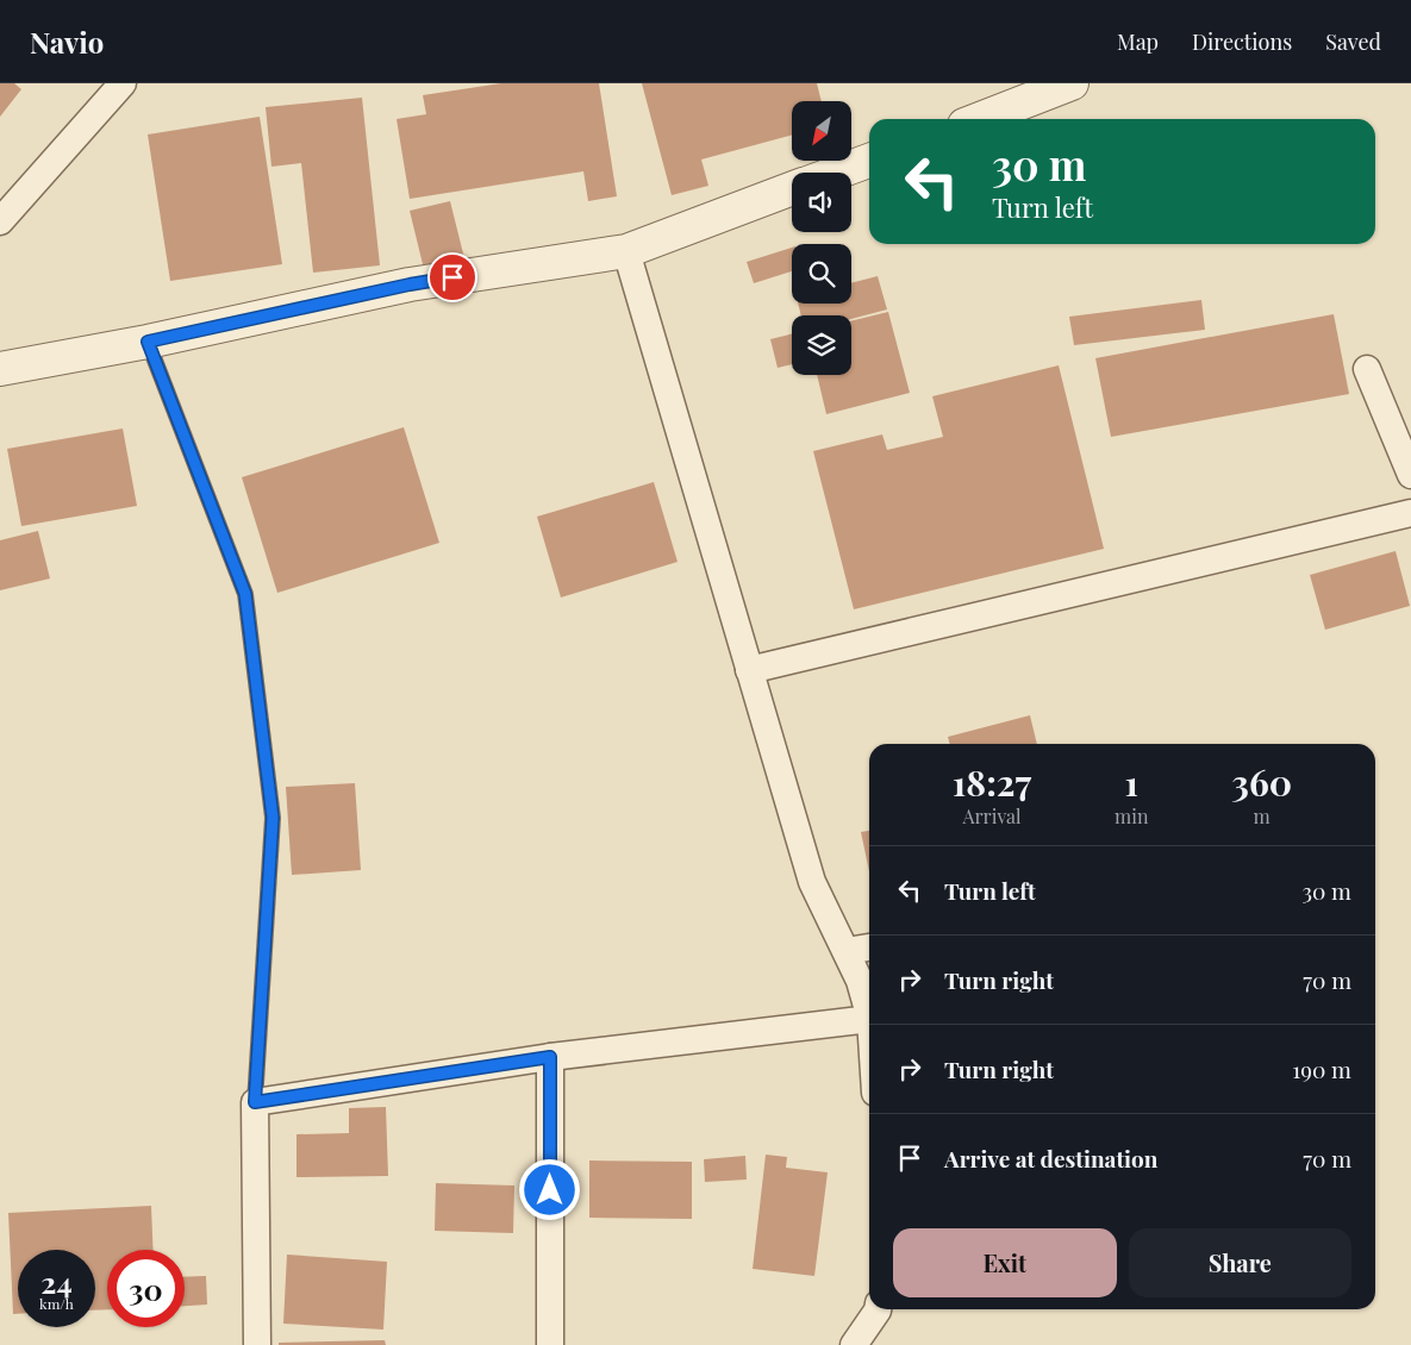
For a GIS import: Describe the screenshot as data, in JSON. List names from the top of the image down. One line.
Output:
{"north":"bottom left","page":{"header":"Navio","nav":["Map","Directions","Saved"],"turn":["30 m","Turn left"],"eta":["18:27","Arrival","1","min","360","m"],"list":[{"name":"Turn left","value":"30 m"},{"name":"Turn right","value":"70 m"},{"name":"Turn right","value":"190 m"},{"name":"Arrive at destination","value":"70 m"}],"buttons":["Exit","Share"],"speed":"24 km/h","limit":"30"}}
